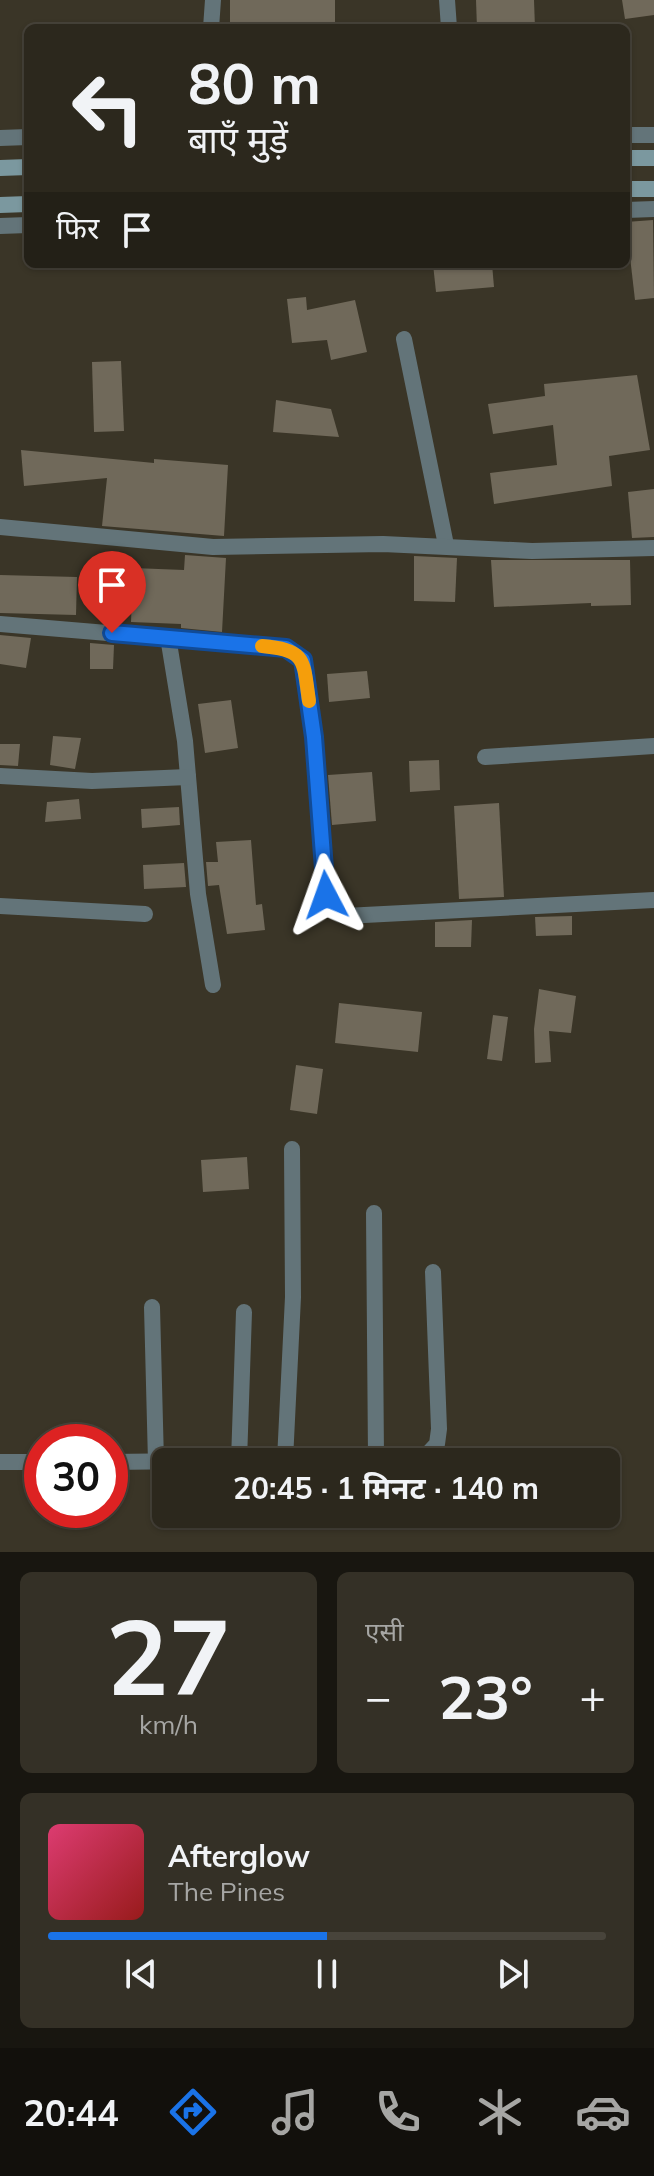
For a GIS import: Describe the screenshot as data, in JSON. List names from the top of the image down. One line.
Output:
{"page":{"turn":["80 m","बाएँ मुड़ें"],"then":"फिर","limit":"30","trip":"20:45 · 1 मिनट · 140 m","tile":[["27","km/h"],"एसी"],"heat":["−","23°","+"],"song":["Afterglow","The Pines"],"tabs":"20:44"}}
